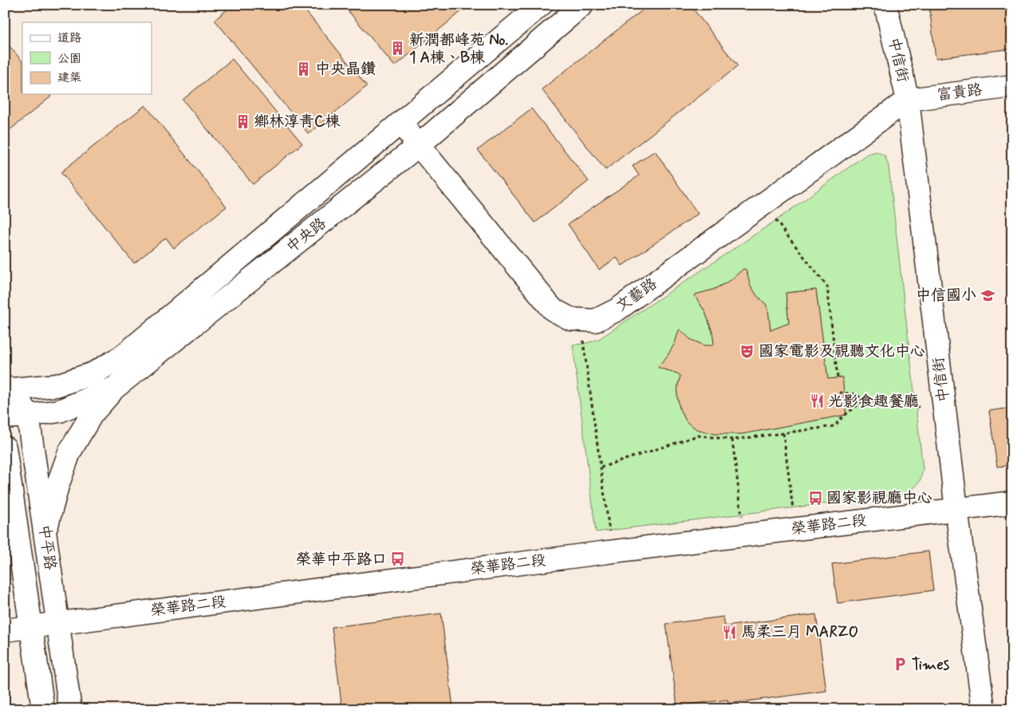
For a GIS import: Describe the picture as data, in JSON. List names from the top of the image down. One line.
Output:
{"streets":{"street":["中信街","富貴路","中央路","文藝路","榮華路二段","中平路"]},"crossings":[["中信街","富貴路"],["中信街","文藝路"],["中信街","榮華路二段"],["富貴路","文藝路"],["中央路","文藝路"],["中央路","中平路"],["榮華路二段","中平路"]],"places":{"building":["新潤都峰苑 No. 1 A棟、B棟","中央晶鑽","鄉林淳青C棟"],"school or university":["中信國小"],"theatre":["國家電影及視聽文化中心"],"restaurant":["光影食趣餐廳","馬柔三月 MARZO"],"bus stop":["國家影視廳中心","榮華中平路口"],"parking":["Times"]},"legend":["道路","公園","建築"]}
